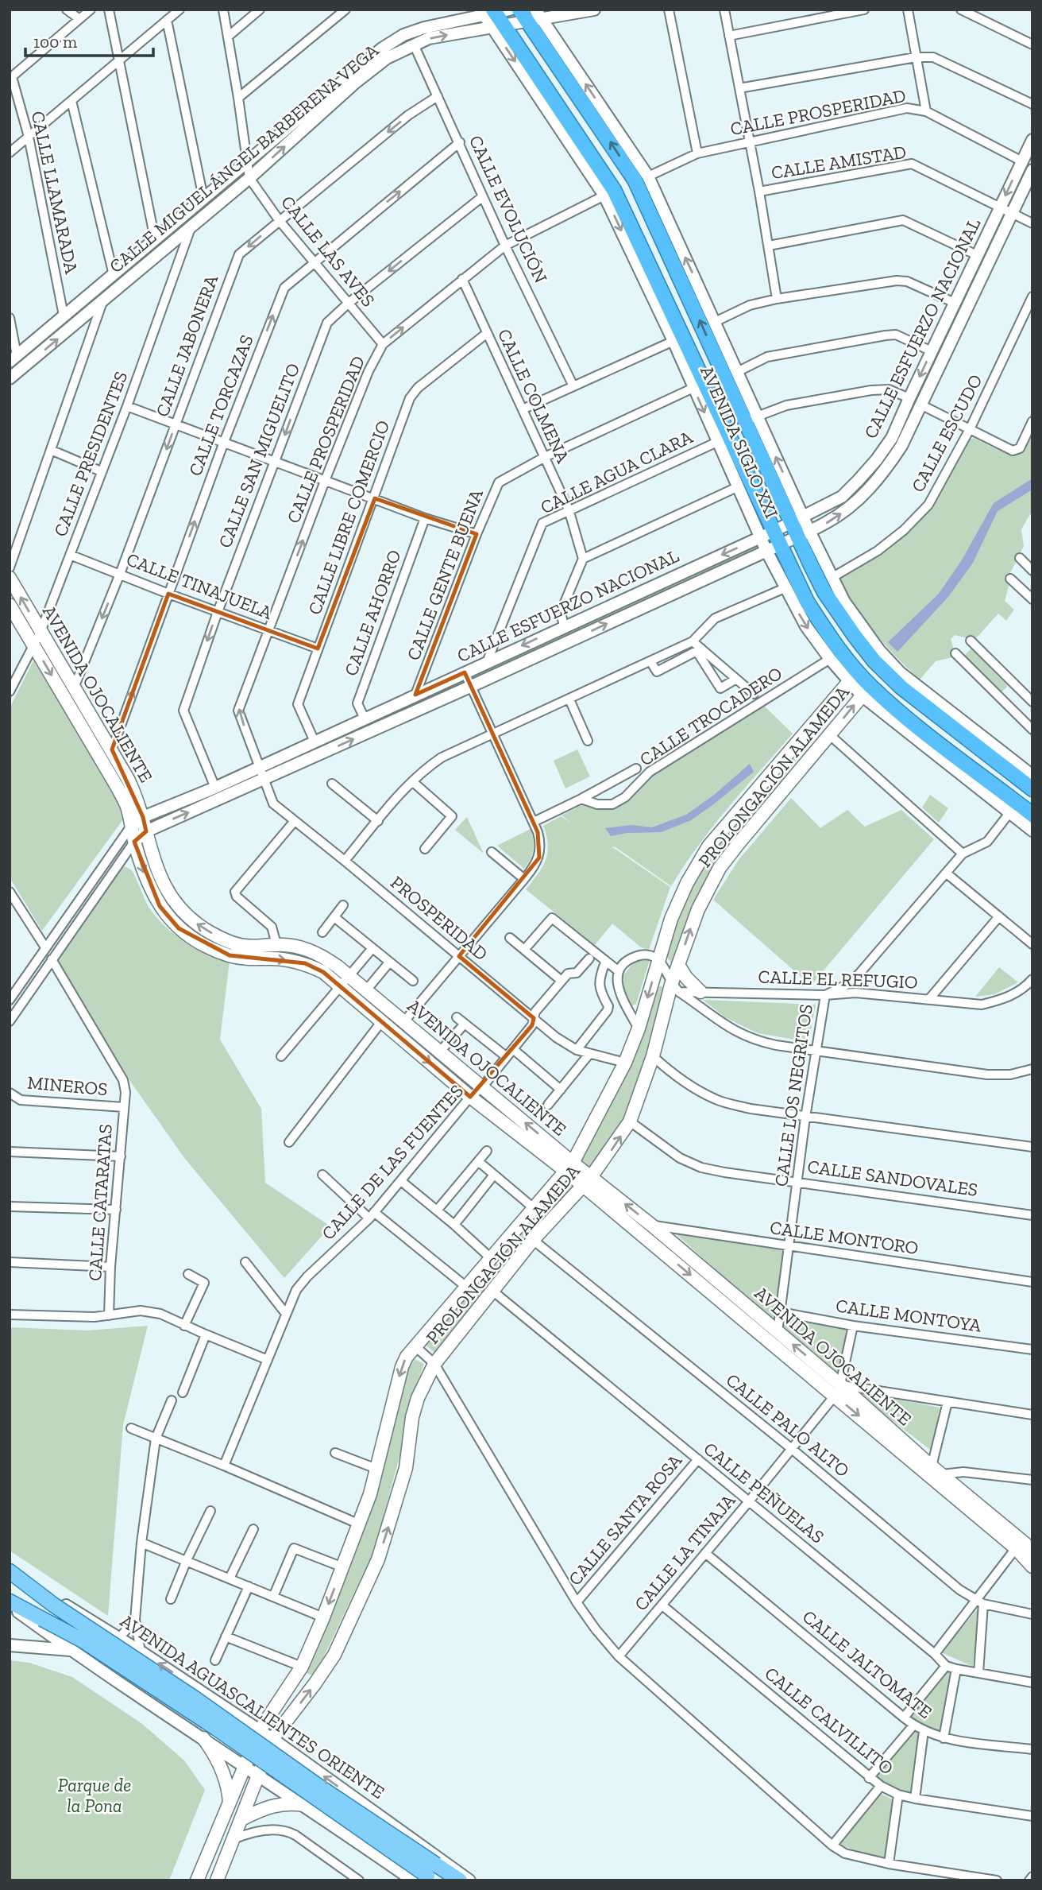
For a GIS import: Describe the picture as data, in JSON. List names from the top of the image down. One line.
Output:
{"streets":{"highway":["AVENIDA SIGLO XXI"],"main road":["AVENIDA OJOCALIENTE","PROLONGACIÓN ALAMEDA","AVENIDA AGUASCALIENTES ORIENTE"],"street":["CALLE PROSPERIDAD","CALLE MIGUEL ÁNGEL BARBERENA VEGA","CALLE AMISTAD","CALLE LLAMARADA","CALLE EVOLUCIÓN","CALLE LAS AVES","CALLE ESFUERZO NACIONAL","CALLE JABONERA","CALLE COLMENA","CALLE TORCAZAS","CALLE ESCUDO","CALLE PRESIDENTES","CALLE SAN MIGUELITO","CALLE AGUA CLARA","CALLE LIBRE COMERCIO","CALLE GENTE BUENA","CALLE TINAJUELA","CALLE AHORRO","CALLE TROCADERO","PROSPERIDAD","CALLE EL REFUGIO","MINEROS","CALLE LOS NEGRITOS","CALLE DE LAS FUENTES","CALLE SANDOVALES","CALLE CATARATAS","CALLE MONTORO","CALLE MONTOYA","CALLE PALO ALTO","CALLE PEÑUELAS","CALLE SANTA ROSA","CALLE LA TINAJA","CALLE JALTOMATE","CALLE CALVILLITO"]},"crossings":[["CALLE PROSPERIDAD","CALLE EVOLUCIÓN"],["CALLE PROSPERIDAD","CALLE LAS AVES"],["CALLE PROSPERIDAD","CALLE ESFUERZO NACIONAL"],["CALLE PROSPERIDAD","CALLE COLMENA"],["CALLE PROSPERIDAD","AVENIDA SIGLO XXI"],["CALLE PROSPERIDAD","CALLE TINAJUELA"],["CALLE PROSPERIDAD","PROSPERIDAD"],["CALLE MIGUEL ÁNGEL BARBERENA VEGA","CALLE LLAMARADA"],["CALLE MIGUEL ÁNGEL BARBERENA VEGA","CALLE EVOLUCIÓN"],["CALLE MIGUEL ÁNGEL BARBERENA VEGA","CALLE LAS AVES"],["CALLE MIGUEL ÁNGEL BARBERENA VEGA","AVENIDA SIGLO XXI"],["CALLE MIGUEL ÁNGEL BARBERENA VEGA","CALLE PRESIDENTES"],["CALLE AMISTAD","CALLE ESFUERZO NACIONAL"],["CALLE EVOLUCIÓN","CALLE JABONERA"],["CALLE EVOLUCIÓN","CALLE TORCAZAS"],["CALLE EVOLUCIÓN","CALLE SAN MIGUELITO"],["CALLE LAS AVES","CALLE JABONERA"],["CALLE LAS AVES","CALLE TORCAZAS"],["CALLE LAS AVES","CALLE SAN MIGUELITO"],["CALLE ESFUERZO NACIONAL","AVENIDA SIGLO XXI"],["CALLE ESFUERZO NACIONAL","CALLE SAN MIGUELITO"],["CALLE ESFUERZO NACIONAL","CALLE AGUA CLARA"],["CALLE ESFUERZO NACIONAL","CALLE LIBRE COMERCIO"],["CALLE ESFUERZO NACIONAL","CALLE GENTE BUENA"],["CALLE ESFUERZO NACIONAL","CALLE AHORRO"],["CALLE ESFUERZO NACIONAL","AVENIDA OJOCALIENTE"],["CALLE ESFUERZO NACIONAL","PROSPERIDAD"],["CALLE ESFUERZO NACIONAL","CALLE CATARATAS"],["CALLE JABONERA","CALLE TINAJUELA"],["CALLE JABONERA","AVENIDA OJOCALIENTE"],["CALLE COLMENA","CALLE AGUA CLARA"],["CALLE COLMENA","CALLE LIBRE COMERCIO"],["CALLE COLMENA","CALLE GENTE BUENA"],["CALLE TORCAZAS","CALLE TINAJUELA"],["CALLE TORCAZAS","AVENIDA OJOCALIENTE"],["CALLE ESCUDO","AVENIDA SIGLO XXI"],["AVENIDA SIGLO XXI","CALLE AGUA CLARA"],["AVENIDA SIGLO XXI","CALLE GENTE BUENA"],["AVENIDA SIGLO XXI","CALLE TROCADERO"],["AVENIDA SIGLO XXI","PROLONGACIÓN ALAMEDA"],["CALLE PRESIDENTES","CALLE TINAJUELA"],["CALLE PRESIDENTES","AVENIDA OJOCALIENTE"],["CALLE SAN MIGUELITO","CALLE TINAJUELA"],["CALLE LIBRE COMERCIO","CALLE TINAJUELA"],["AVENIDA OJOCALIENTE","PROLONGACIÓN ALAMEDA"],["AVENIDA OJOCALIENTE","CALLE LOS NEGRITOS"],["AVENIDA OJOCALIENTE","CALLE DE LAS FUENTES"],["AVENIDA OJOCALIENTE","CALLE MONTORO"],["AVENIDA OJOCALIENTE","CALLE LA TINAJA"],["PROLONGACIÓN ALAMEDA","PROSPERIDAD"],["PROLONGACIÓN ALAMEDA","CALLE EL REFUGIO"],["PROLONGACIÓN ALAMEDA","CALLE SANDOVALES"],["PROLONGACIÓN ALAMEDA","CALLE PALO ALTO"],["PROLONGACIÓN ALAMEDA","CALLE PEÑUELAS"],["PROLONGACIÓN ALAMEDA","AVENIDA AGUASCALIENTES ORIENTE"],["PROSPERIDAD","CALLE DE LAS FUENTES"],["CALLE EL REFUGIO","CALLE LOS NEGRITOS"],["MINEROS","CALLE CATARATAS"],["CALLE LOS NEGRITOS","CALLE SANDOVALES"],["CALLE LOS NEGRITOS","CALLE MONTORO"],["CALLE LOS NEGRITOS","CALLE MONTOYA"],["CALLE MONTOYA","CALLE LA TINAJA"],["CALLE PALO ALTO","CALLE LA TINAJA"],["CALLE PEÑUELAS","CALLE SANTA ROSA"],["CALLE PEÑUELAS","CALLE LA TINAJA"],["CALLE LA TINAJA","CALLE JALTOMATE"],["CALLE LA TINAJA","CALLE CALVILLITO"]],"one_way":["CALLE JABONERA","CALLE TORCAZAS","CALLE SAN MIGUELITO"],"parks":["Parque de la Pona"],"scale_bar":"100 m"}
